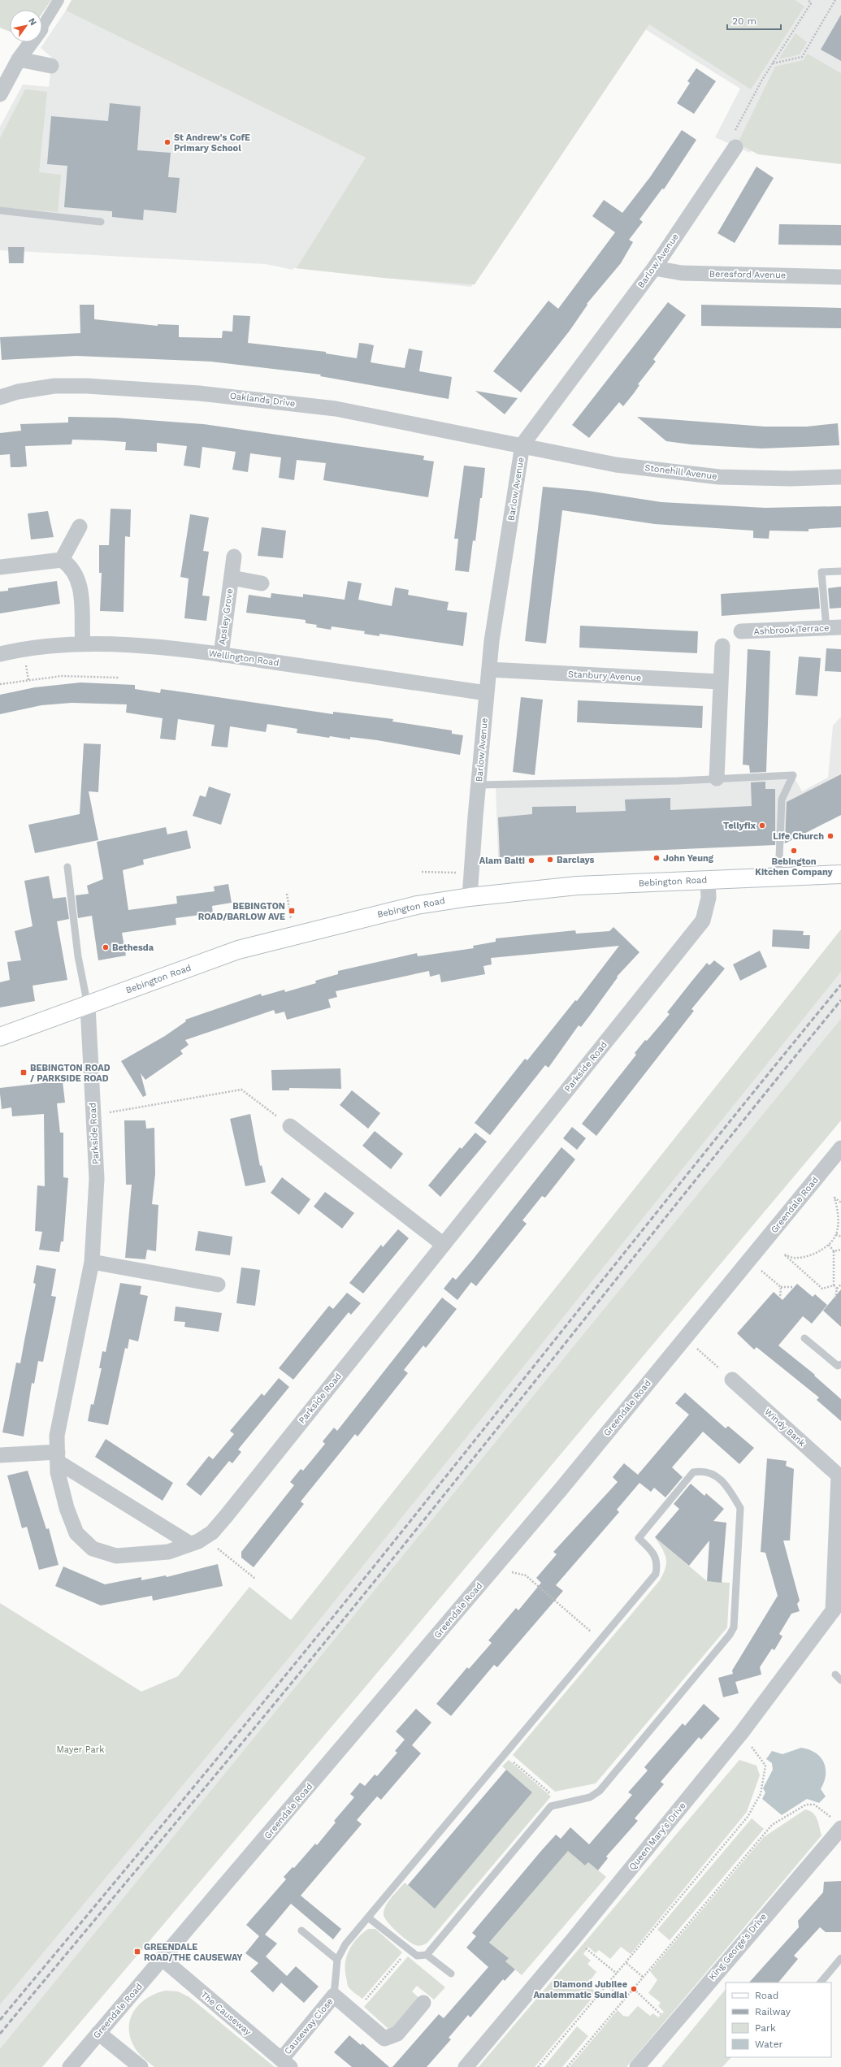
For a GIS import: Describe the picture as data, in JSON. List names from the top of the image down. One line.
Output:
{"streets":{"main road":["Bebington Road"],"street":["Barlow Avenue","Beresford Avenue","Oaklands Drive","Stonehill Avenue","Apsley Grove","Ashbrook Terrace","Wellington Road","Stanbury Avenue","Parkside Road","Greendale Road","Windy Bank","Queen Mary's Drive","King George's Drive","The Causeway","Causeway Close"]},"crossings":[["Barlow Avenue","Beresford Avenue"],["Barlow Avenue","Oaklands Drive"],["Barlow Avenue","Stonehill Avenue"],["Barlow Avenue","Wellington Road"],["Barlow Avenue","Stanbury Avenue"],["Barlow Avenue","Bebington Road"],["Oaklands Drive","Stonehill Avenue"],["Apsley Grove","Wellington Road"],["Bebington Road","Parkside Road"],["Greendale Road","The Causeway"],["Windy Bank","Queen Mary's Drive"],["The Causeway","Causeway Close"]],"parks":["Mayer Park"],"places":{"other":["St Andrew's CofE Primary School","Tellyfix","Life Church","Bebington Kitchen Company","John Yeung","Barclays","Alam Balti","Bethesda","Diamond Jubilee Analemmatic Sundial"],"transit":["BEBINGTON ROAD/BARLOW AVE","BEBINGTON ROAD / PARKSIDE ROAD","GREENDALE ROAD/THE CAUSEWAY"]},"legend":["Road","Railway","Park","Water"],"scale_bar":"20 m","north":"top right"}
